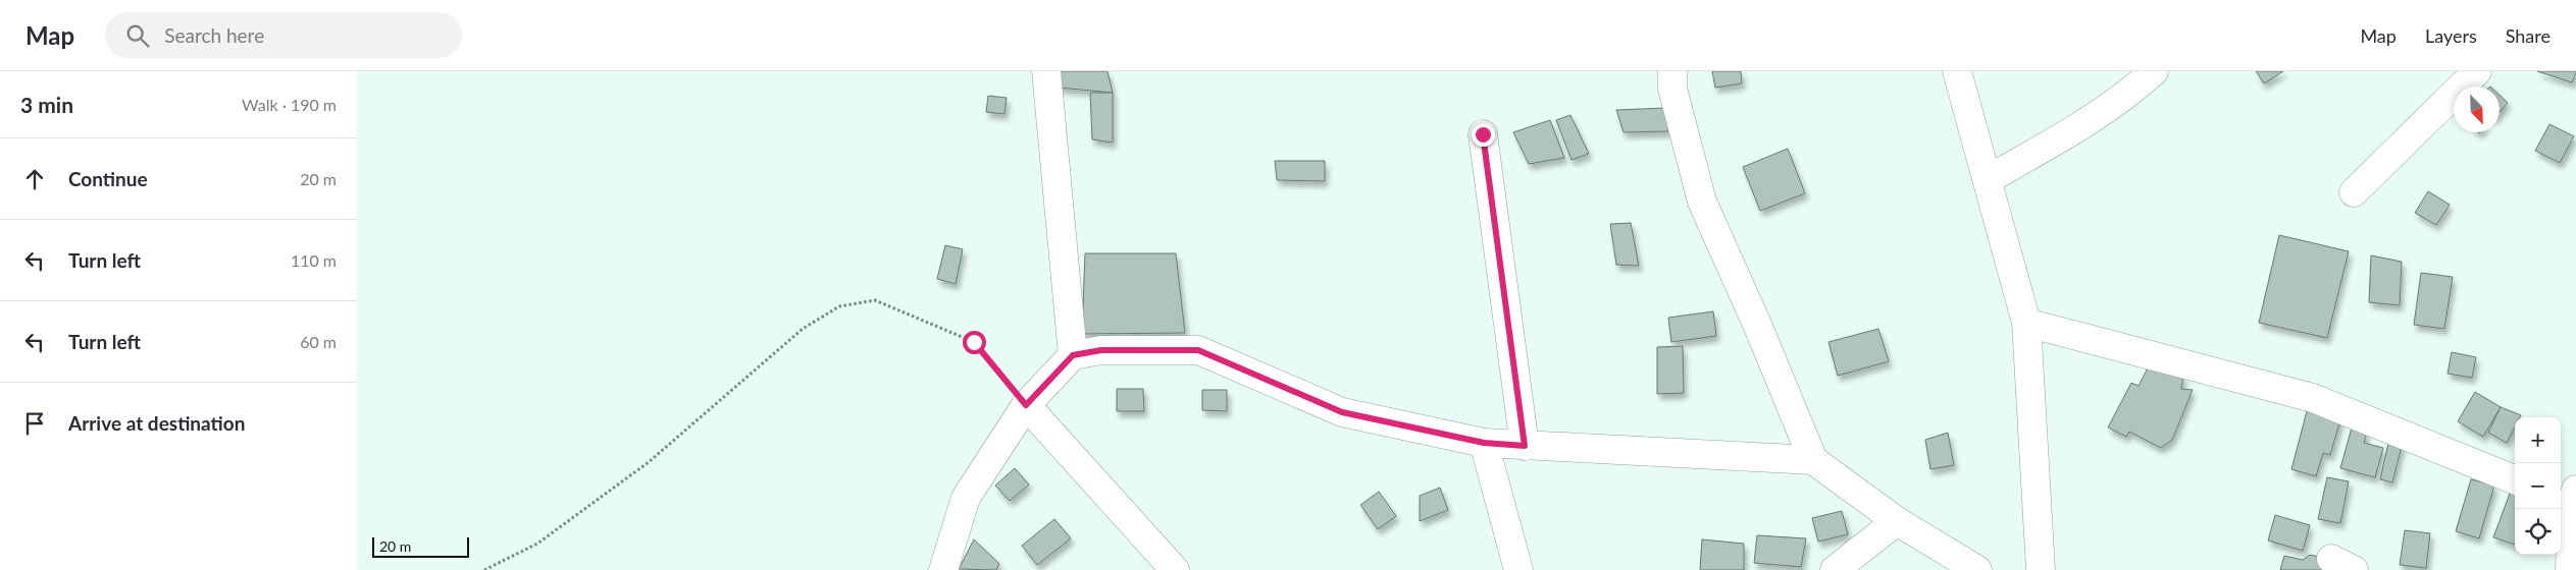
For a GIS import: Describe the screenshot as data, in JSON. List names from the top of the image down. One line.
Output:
{"scale_bar":"20 m","north":"bottom right","page":{"header":"Map","search":"Search here","nav":["Map","Layers","Share"],"heading":["3 min","Walk · 190 m"],"list":[["Continue","20 m"],["Turn left","110 m"],["Turn left","60 m"],"Arrive at destination"],"map_buttons":["+","−"],"scale":"20 m"}}
